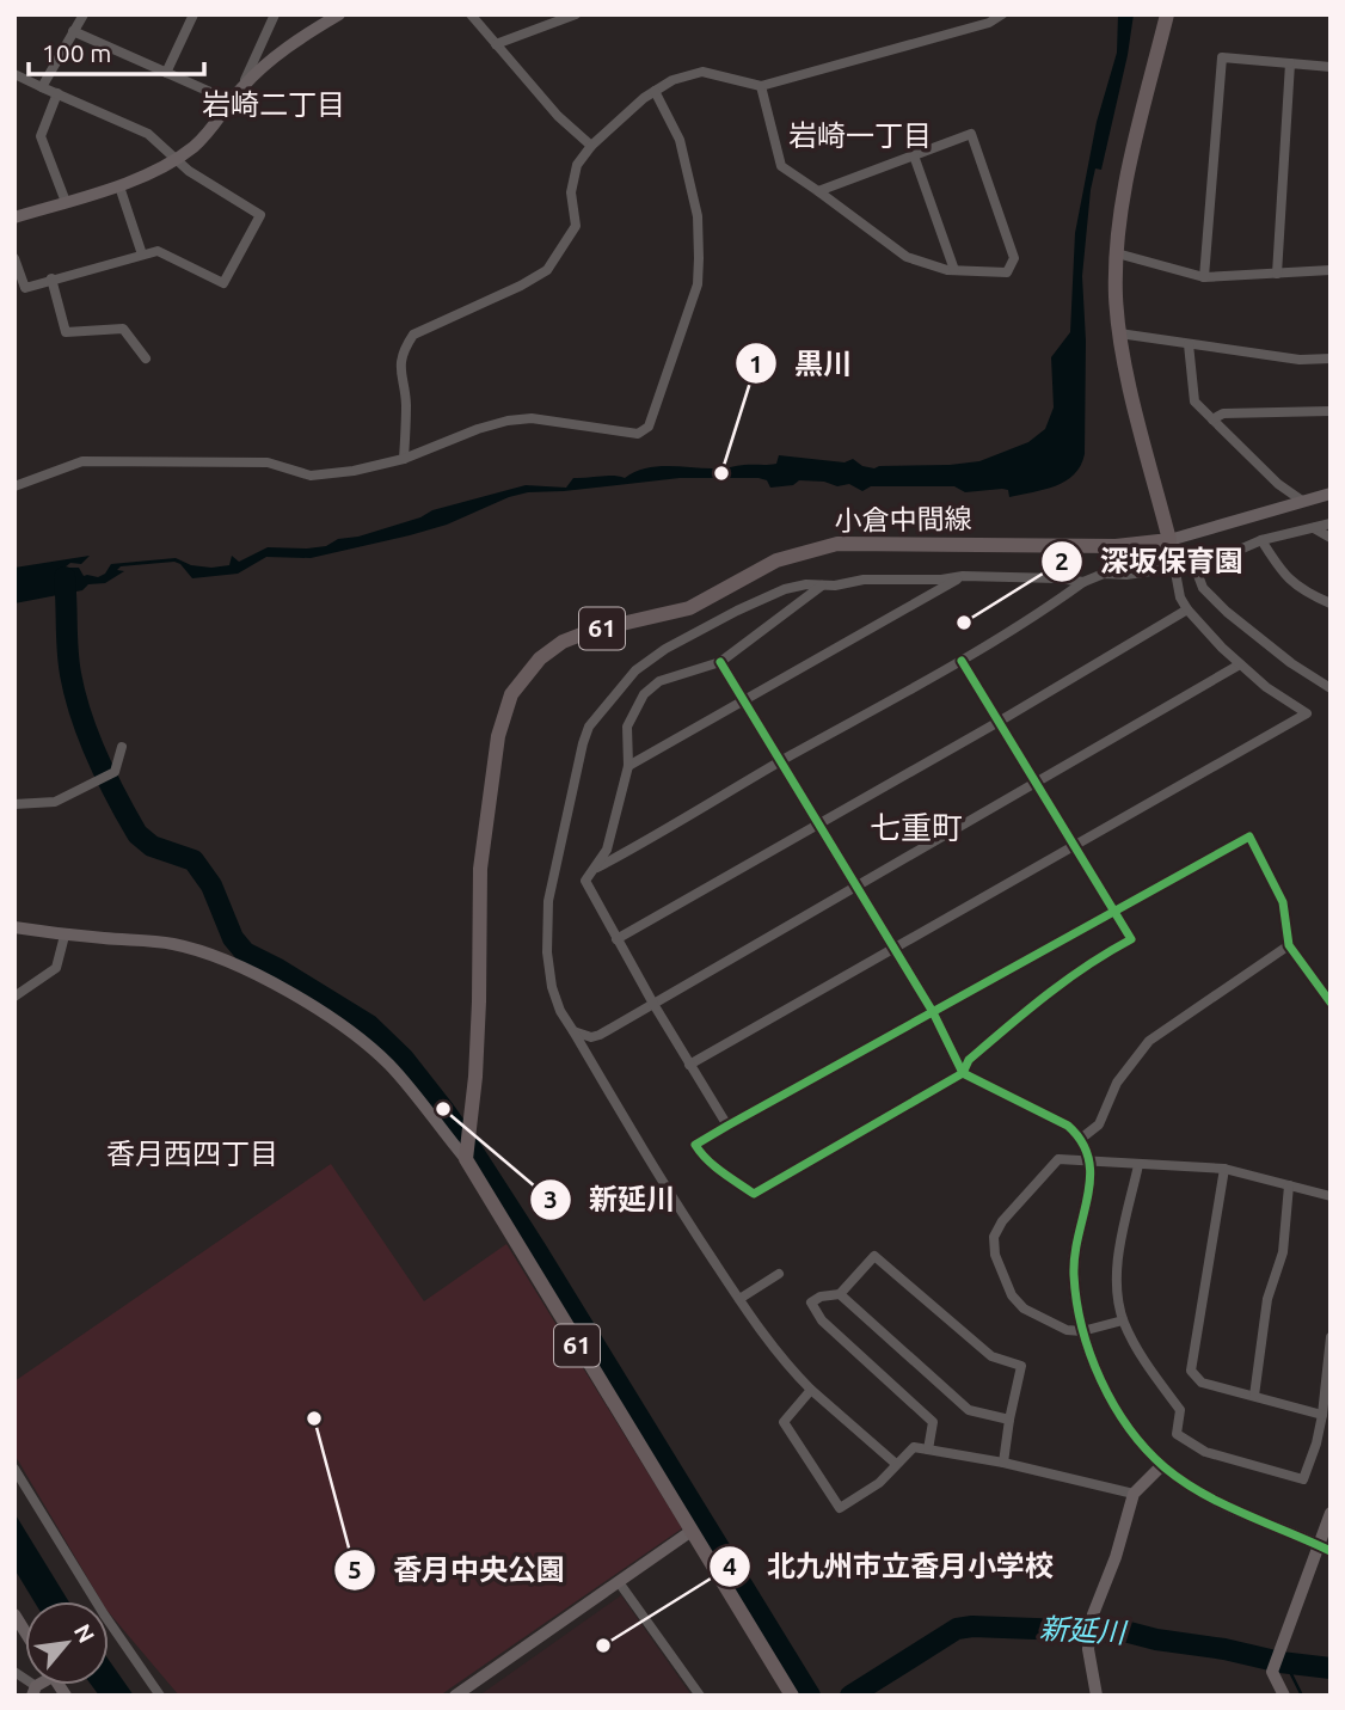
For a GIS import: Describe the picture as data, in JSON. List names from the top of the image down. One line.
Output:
{"streets":{"main road":["小倉中間線","61"]},"crossings":[["小倉中間線","61"]],"districts":["岩崎二丁目","岩崎一丁目","七重町","香月西四丁目"],"water":["新延川"],"places":["黒川","深坂保育園","新延川","香月中央公園","北九州市立香月小学校"],"scale_bar":"100 m","north":"top right"}
